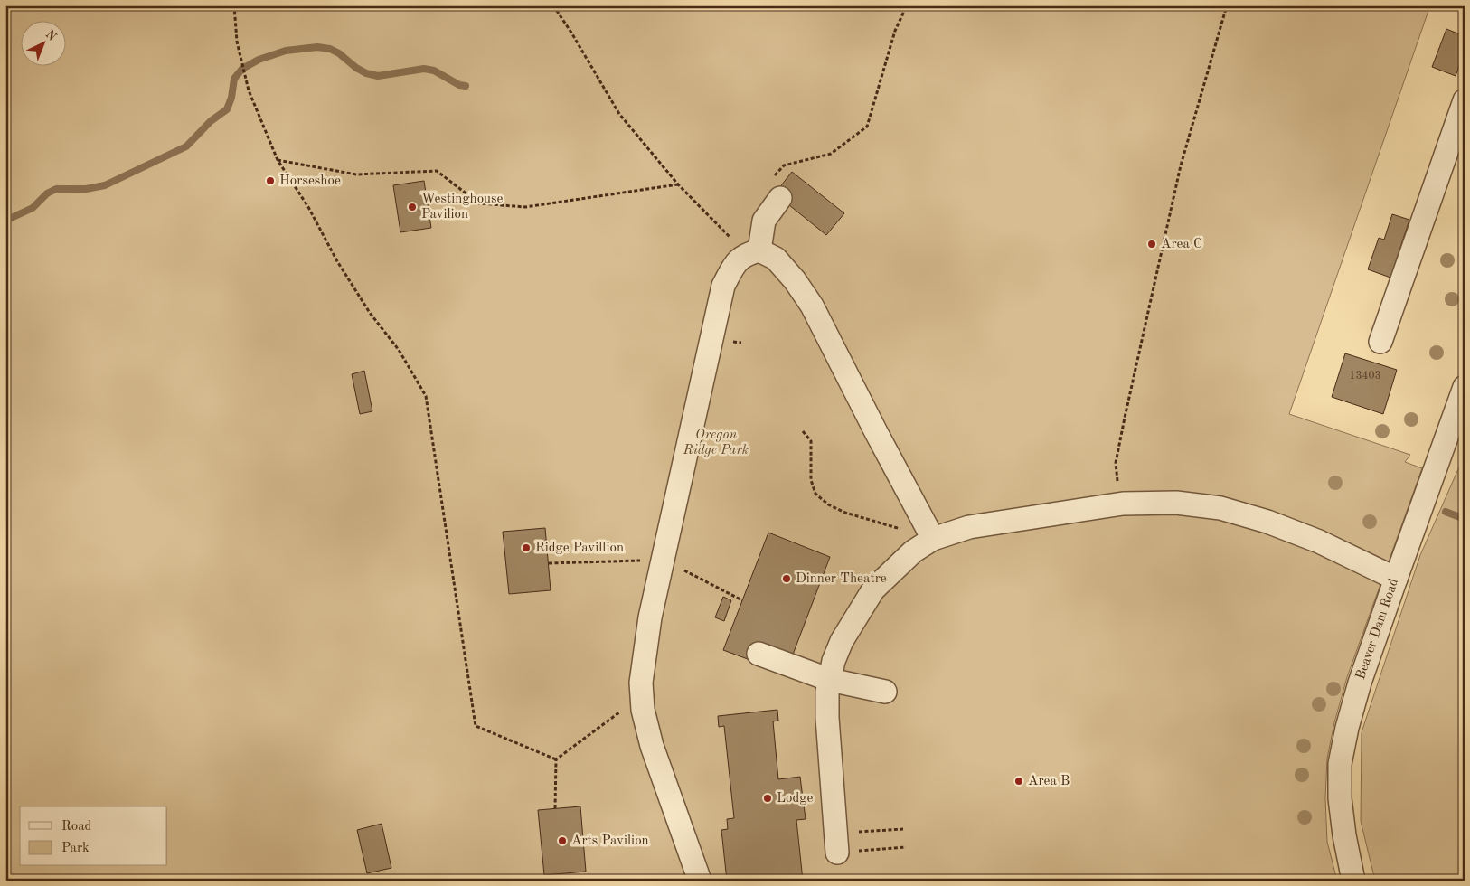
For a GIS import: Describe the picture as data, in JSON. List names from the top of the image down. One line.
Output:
{"streets":{"street":["Beaver Dam Road"]},"parks":["Oregon Ridge Park"],"places":["Horseshoe","Westinghouse Pavilion","Area C","Ridge Pavillion","Dinner Theatre","Area B","Lodge","Arts Pavilion"],"house_numbers":["13403"],"legend":["Road","Park"],"north":"top right"}
